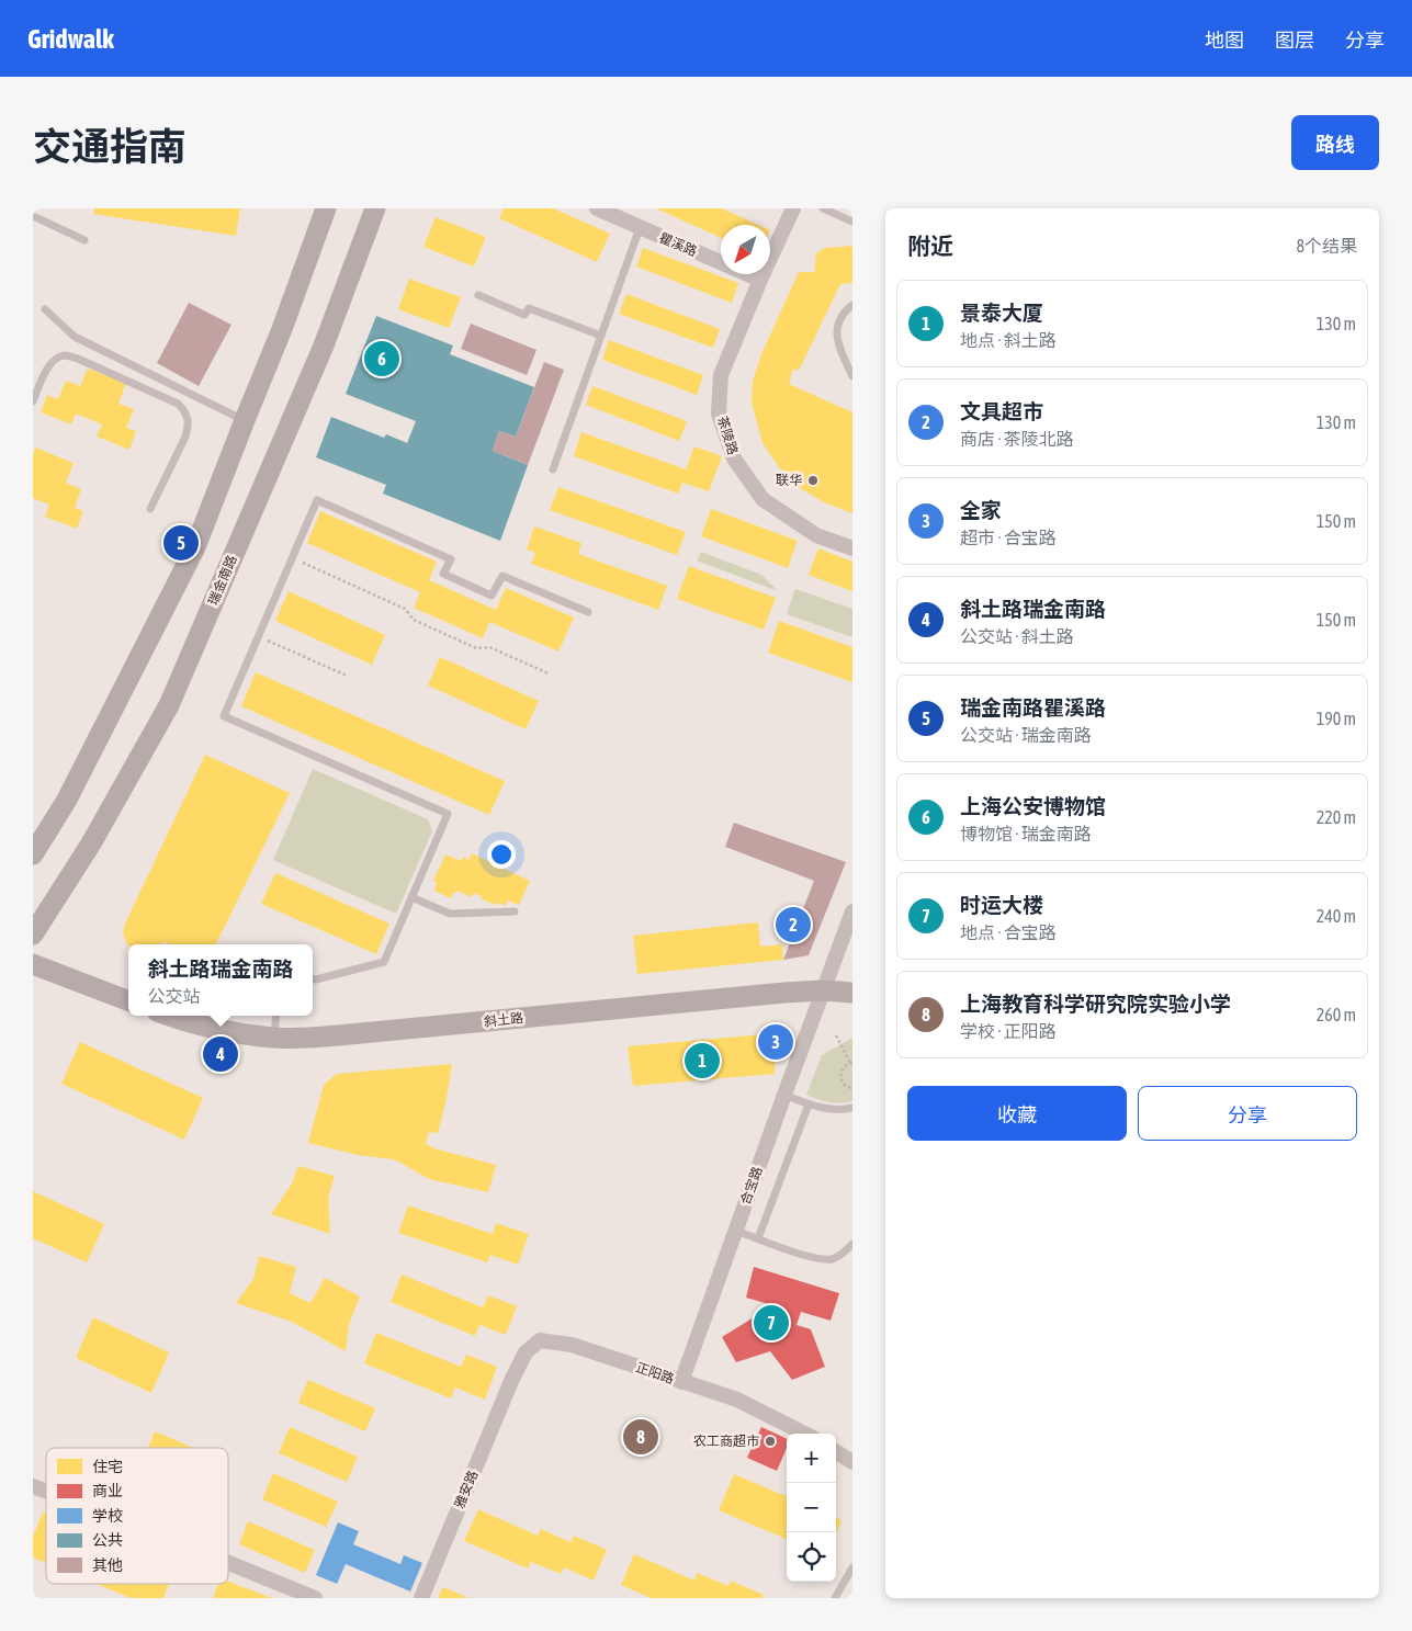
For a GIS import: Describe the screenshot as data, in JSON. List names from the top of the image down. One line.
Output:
{"streets":{"main road":["瑞金南路","斜土路"],"street":["瞿溪路","茶陵路","合宝路","正阳路","雅安路"]},"crossings":[["瞿溪路","茶陵路"],["斜土路","合宝路"],["合宝路","正阳路"],["正阳路","雅安路"]],"places":["联华","农工商超市"],"legend":["住宅","商业","学校","公共","其他"],"north":"bottom left","page":{"header":"Gridwalk","nav":["地图","图层","分享"],"title":"交通指南","buttons":["路线",["收藏","分享"]],"heading":["附近","8个结果"],"list":[{"mark":"1","name":"景泰大厦","note":"地点 · 斜土路","value":"130 m"},{"mark":"2","name":"文具超市","note":"商店 · 茶陵北路","value":"130 m"},{"mark":"3","name":"全家","note":"超市 · 合宝路","value":"150 m"},{"mark":"4","name":"斜土路瑞金南路","note":"公交站 · 斜土路","value":"150 m"},{"mark":"5","name":"瑞金南路瞿溪路","note":"公交站 · 瑞金南路","value":"190 m"},{"mark":"6","name":"上海公安博物馆","note":"博物馆 · 瑞金南路","value":"220 m"},{"mark":"7","name":"时运大楼","note":"地点 · 合宝路","value":"240 m"},{"mark":"8","name":"上海教育科学研究院实验小学","note":"学校 · 正阳路","value":"260 m"}],"pins":["6","5","2","3","4","1","7","8"],"popup":["斜土路瑞金南路","公交站"],"map_buttons":["+","−"]}}
